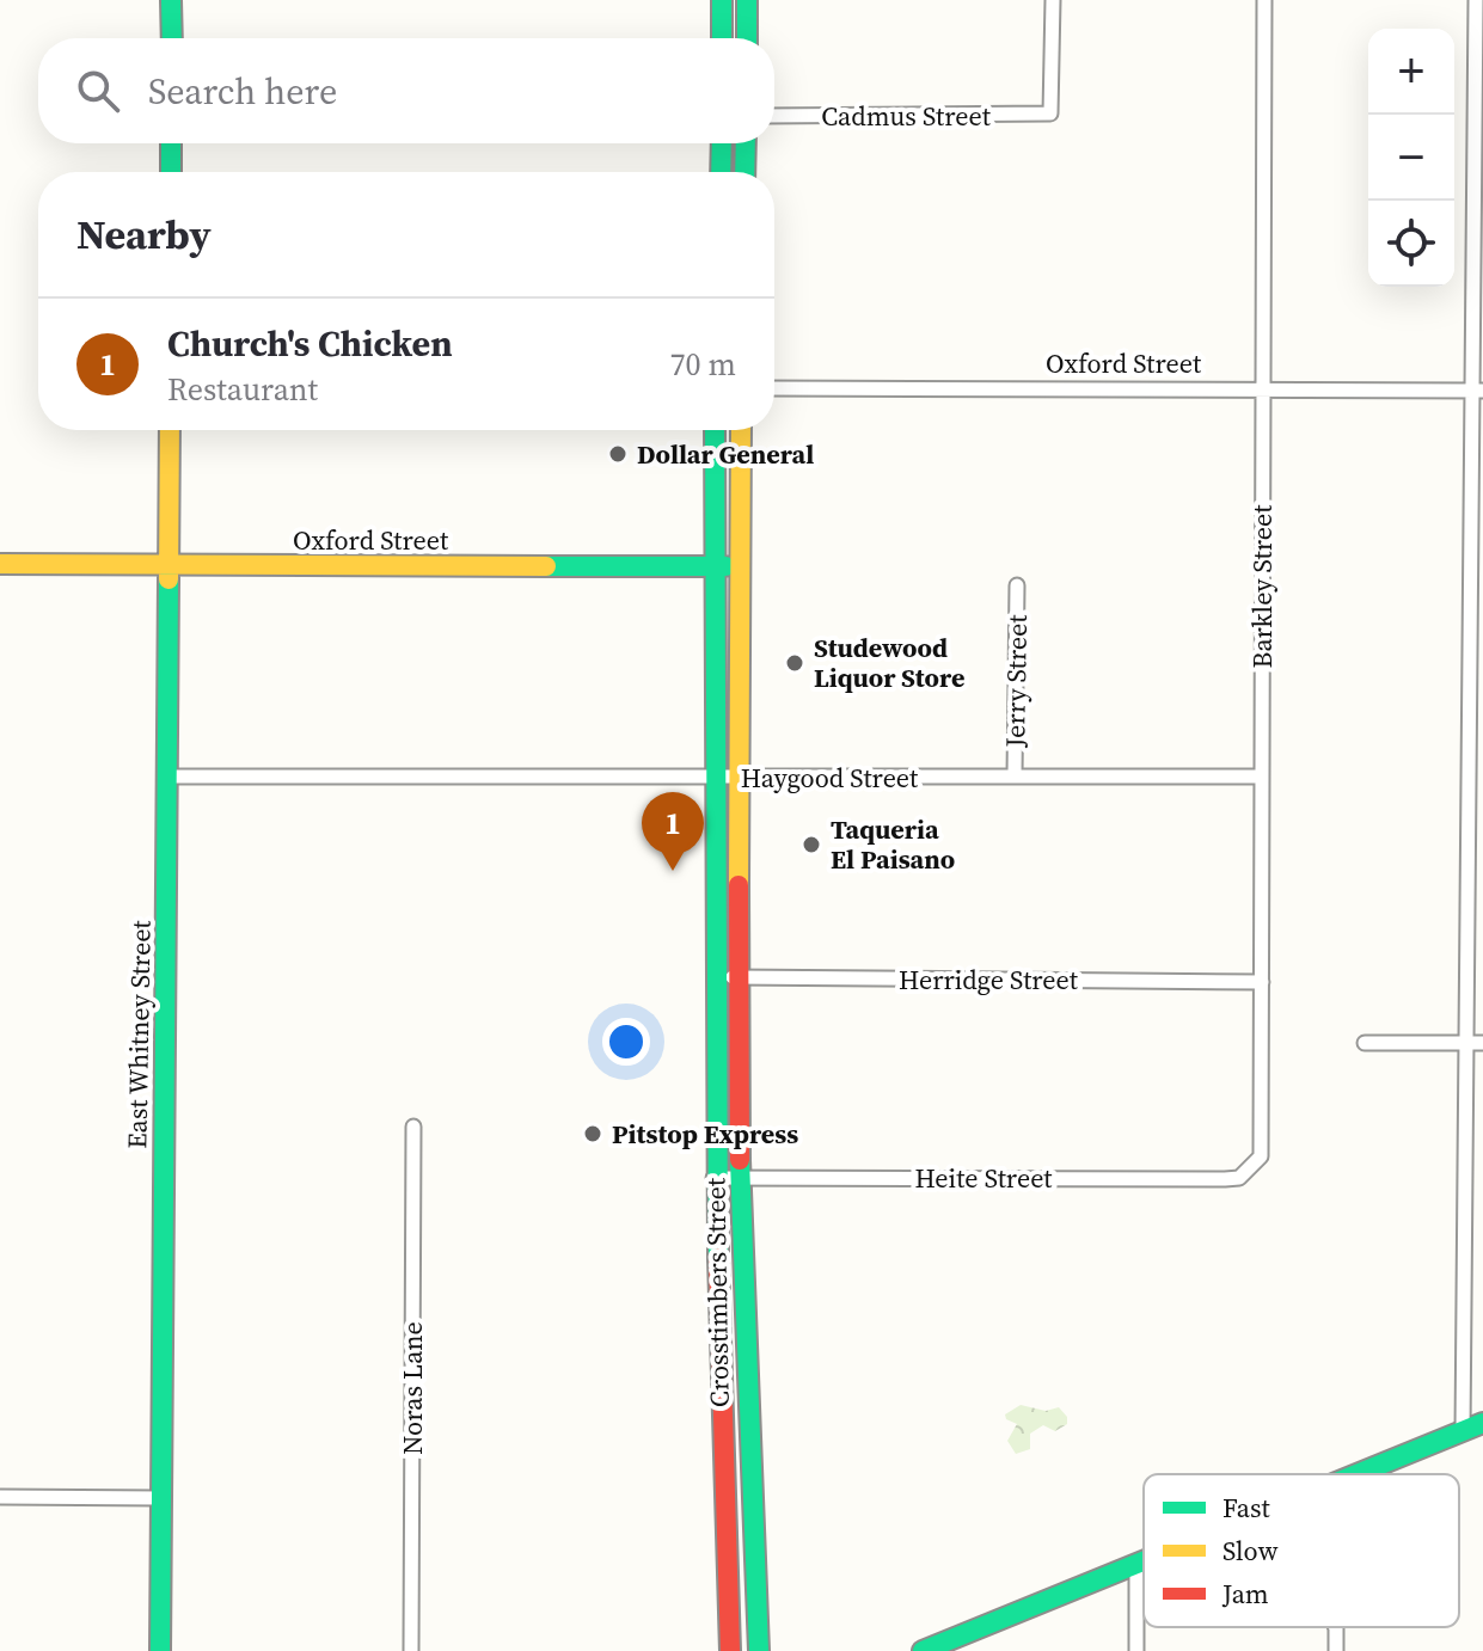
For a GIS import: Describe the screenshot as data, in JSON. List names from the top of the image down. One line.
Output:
{"streets":{"main road":["Oxford Street","East Whitney Street","Crosstimbers Street"],"street":["Cadmus Street","Barkley Street","Jerry Street","Haygood Street","Herridge Street","Heite Street","Noras Lane"]},"crossings":[["Oxford Street","Barkley Street"],["Oxford Street","East Whitney Street"],["Oxford Street","Crosstimbers Street"],["Barkley Street","Haygood Street"],["Barkley Street","Herridge Street"],["Barkley Street","Heite Street"],["Jerry Street","Haygood Street"],["Haygood Street","East Whitney Street"],["Haygood Street","Crosstimbers Street"],["Herridge Street","Crosstimbers Street"],["Heite Street","Crosstimbers Street"]],"places":["Dollar General","Studewood Liquor Store","Taqueria El Paisano","Pitstop Express"],"legend":["Fast","Slow","Jam"],"page":{"map_buttons":["+","−"],"search":"Search here","heading":"Nearby","list":[{"mark":"1","name":"Church's Chicken","note":"Restaurant","value":"70 m"}],"pins":"1"}}
